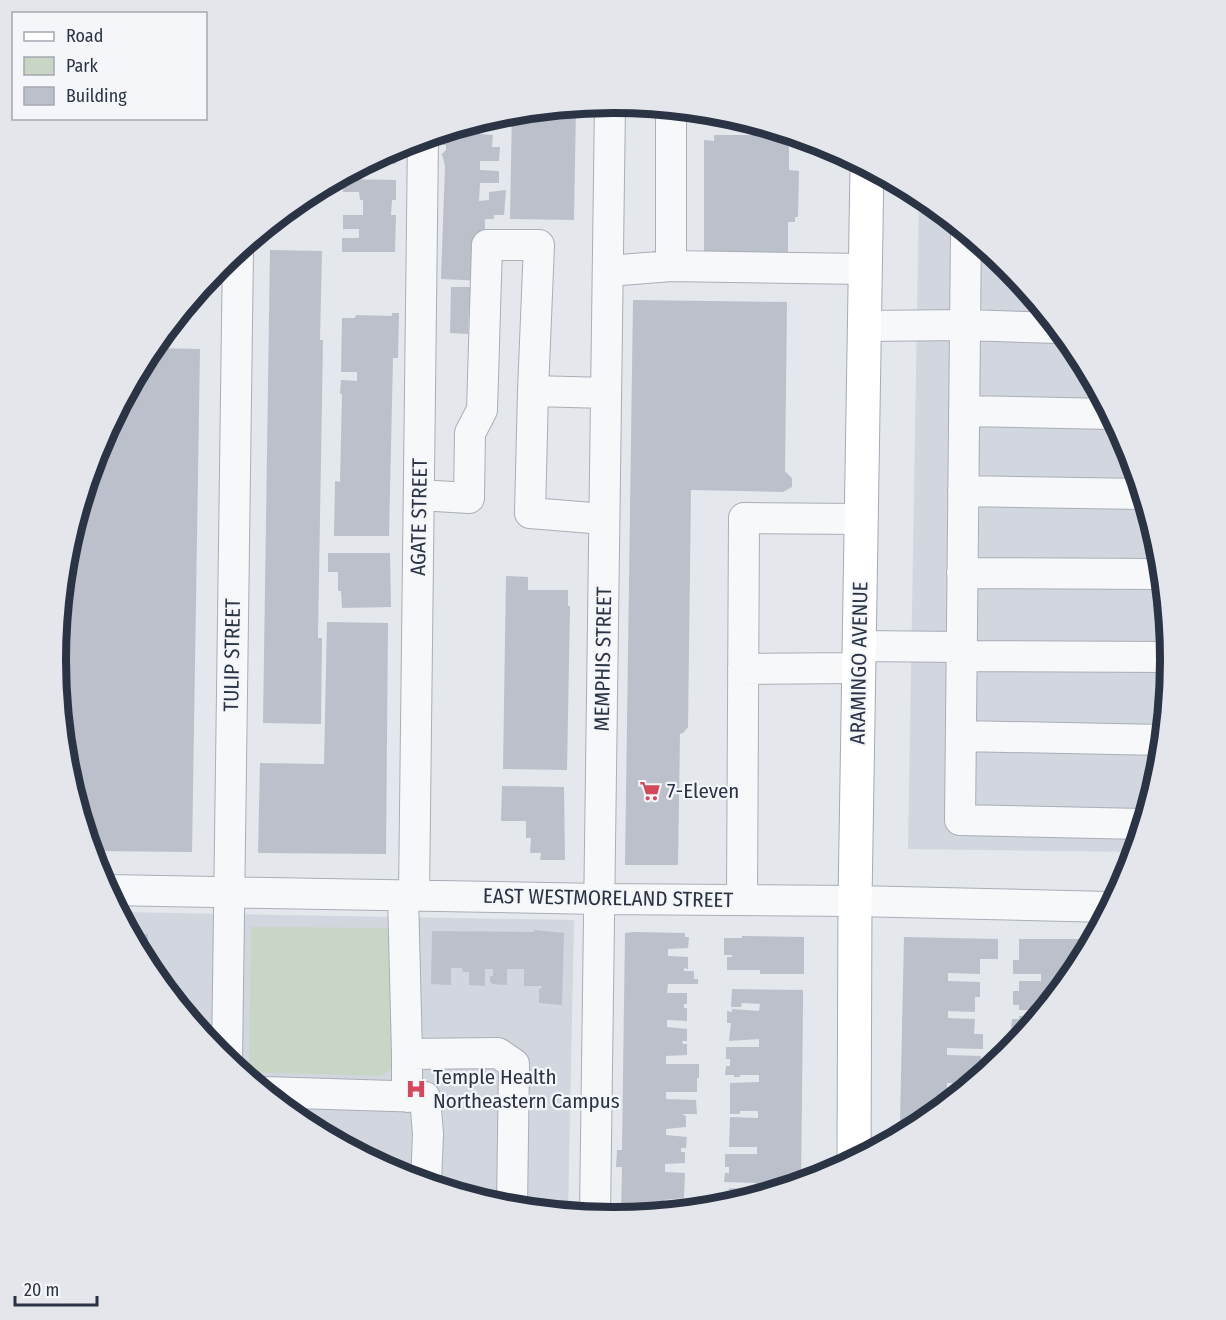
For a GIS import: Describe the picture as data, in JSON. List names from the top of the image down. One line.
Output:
{"streets":{"main road":["ARAMINGO AVENUE"],"street":["AGATE STREET","TULIP STREET","MEMPHIS STREET","EAST WESTMORELAND STREET"]},"crossings":[["AGATE STREET","EAST WESTMORELAND STREET"],["TULIP STREET","EAST WESTMORELAND STREET"],["MEMPHIS STREET","EAST WESTMORELAND STREET"],["ARAMINGO AVENUE","EAST WESTMORELAND STREET"]],"places":{"supermarket":["7-Eleven"],"hospital":["Temple Health Northeastern Campus"]},"legend":["Road","Park","Building"],"scale_bar":"20 m"}
